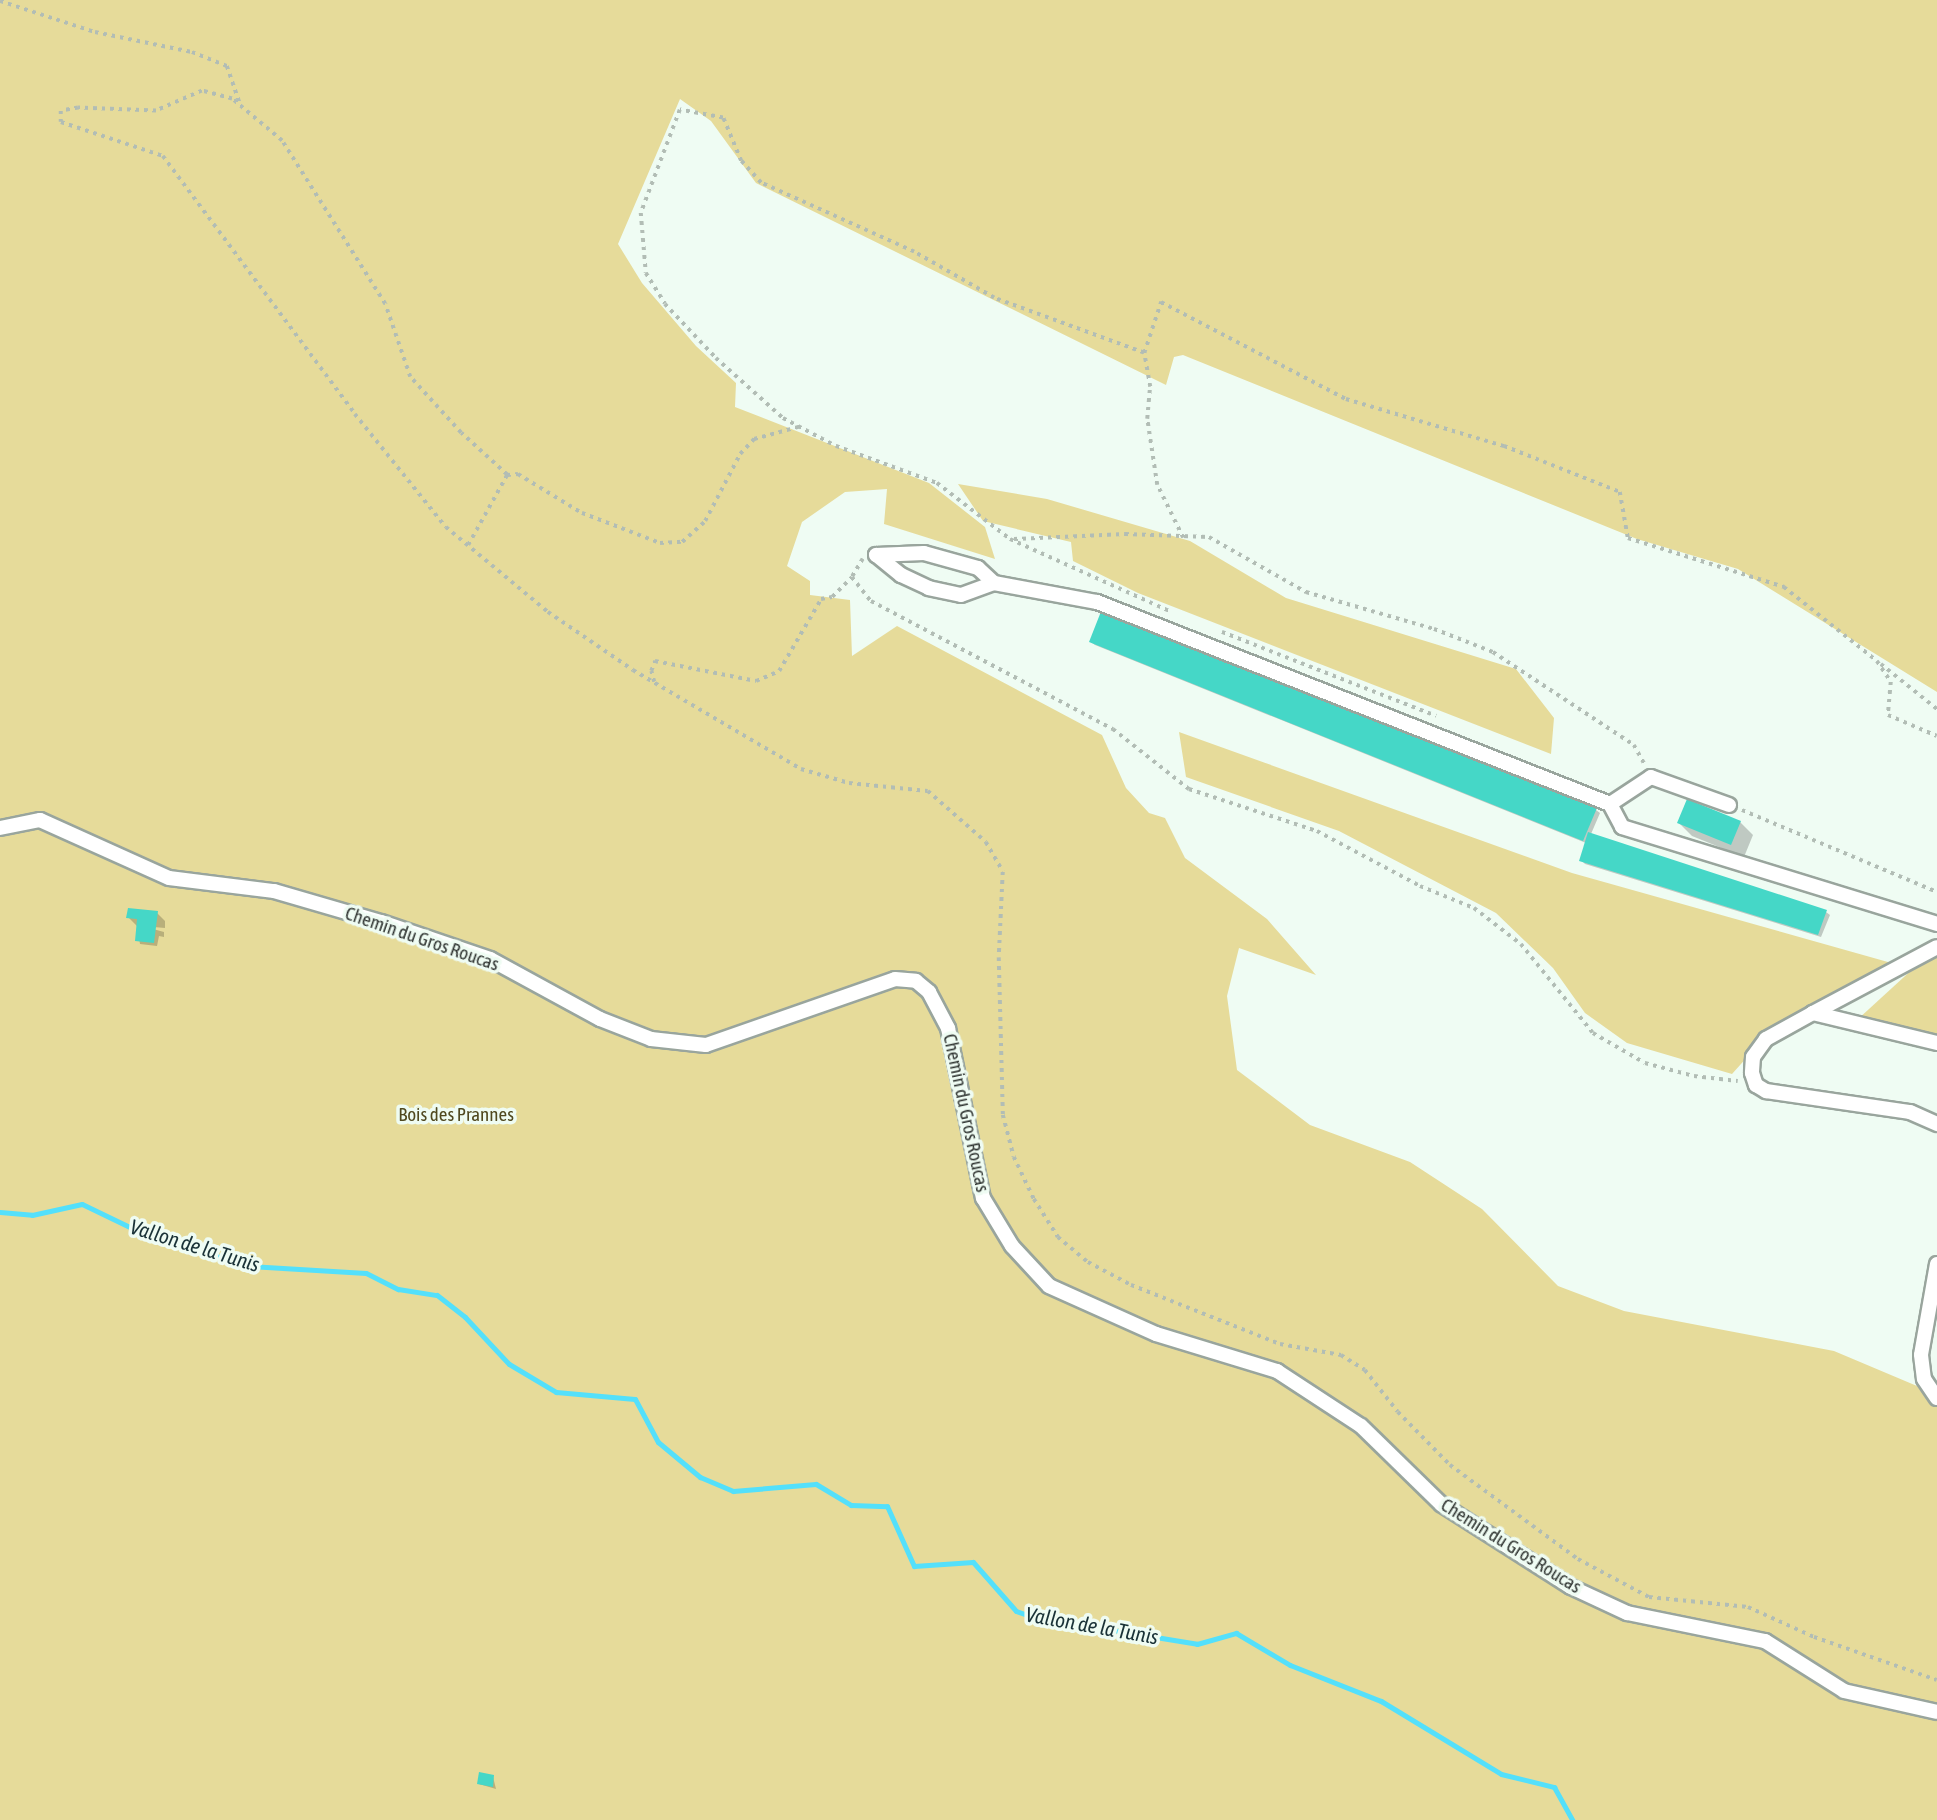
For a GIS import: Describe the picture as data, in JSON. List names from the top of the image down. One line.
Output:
{"streets":{"street":["Chemin du Gros Roucas"]},"water":["Vallon de la Tunis"],"parks":["Bois des Prannes"]}
